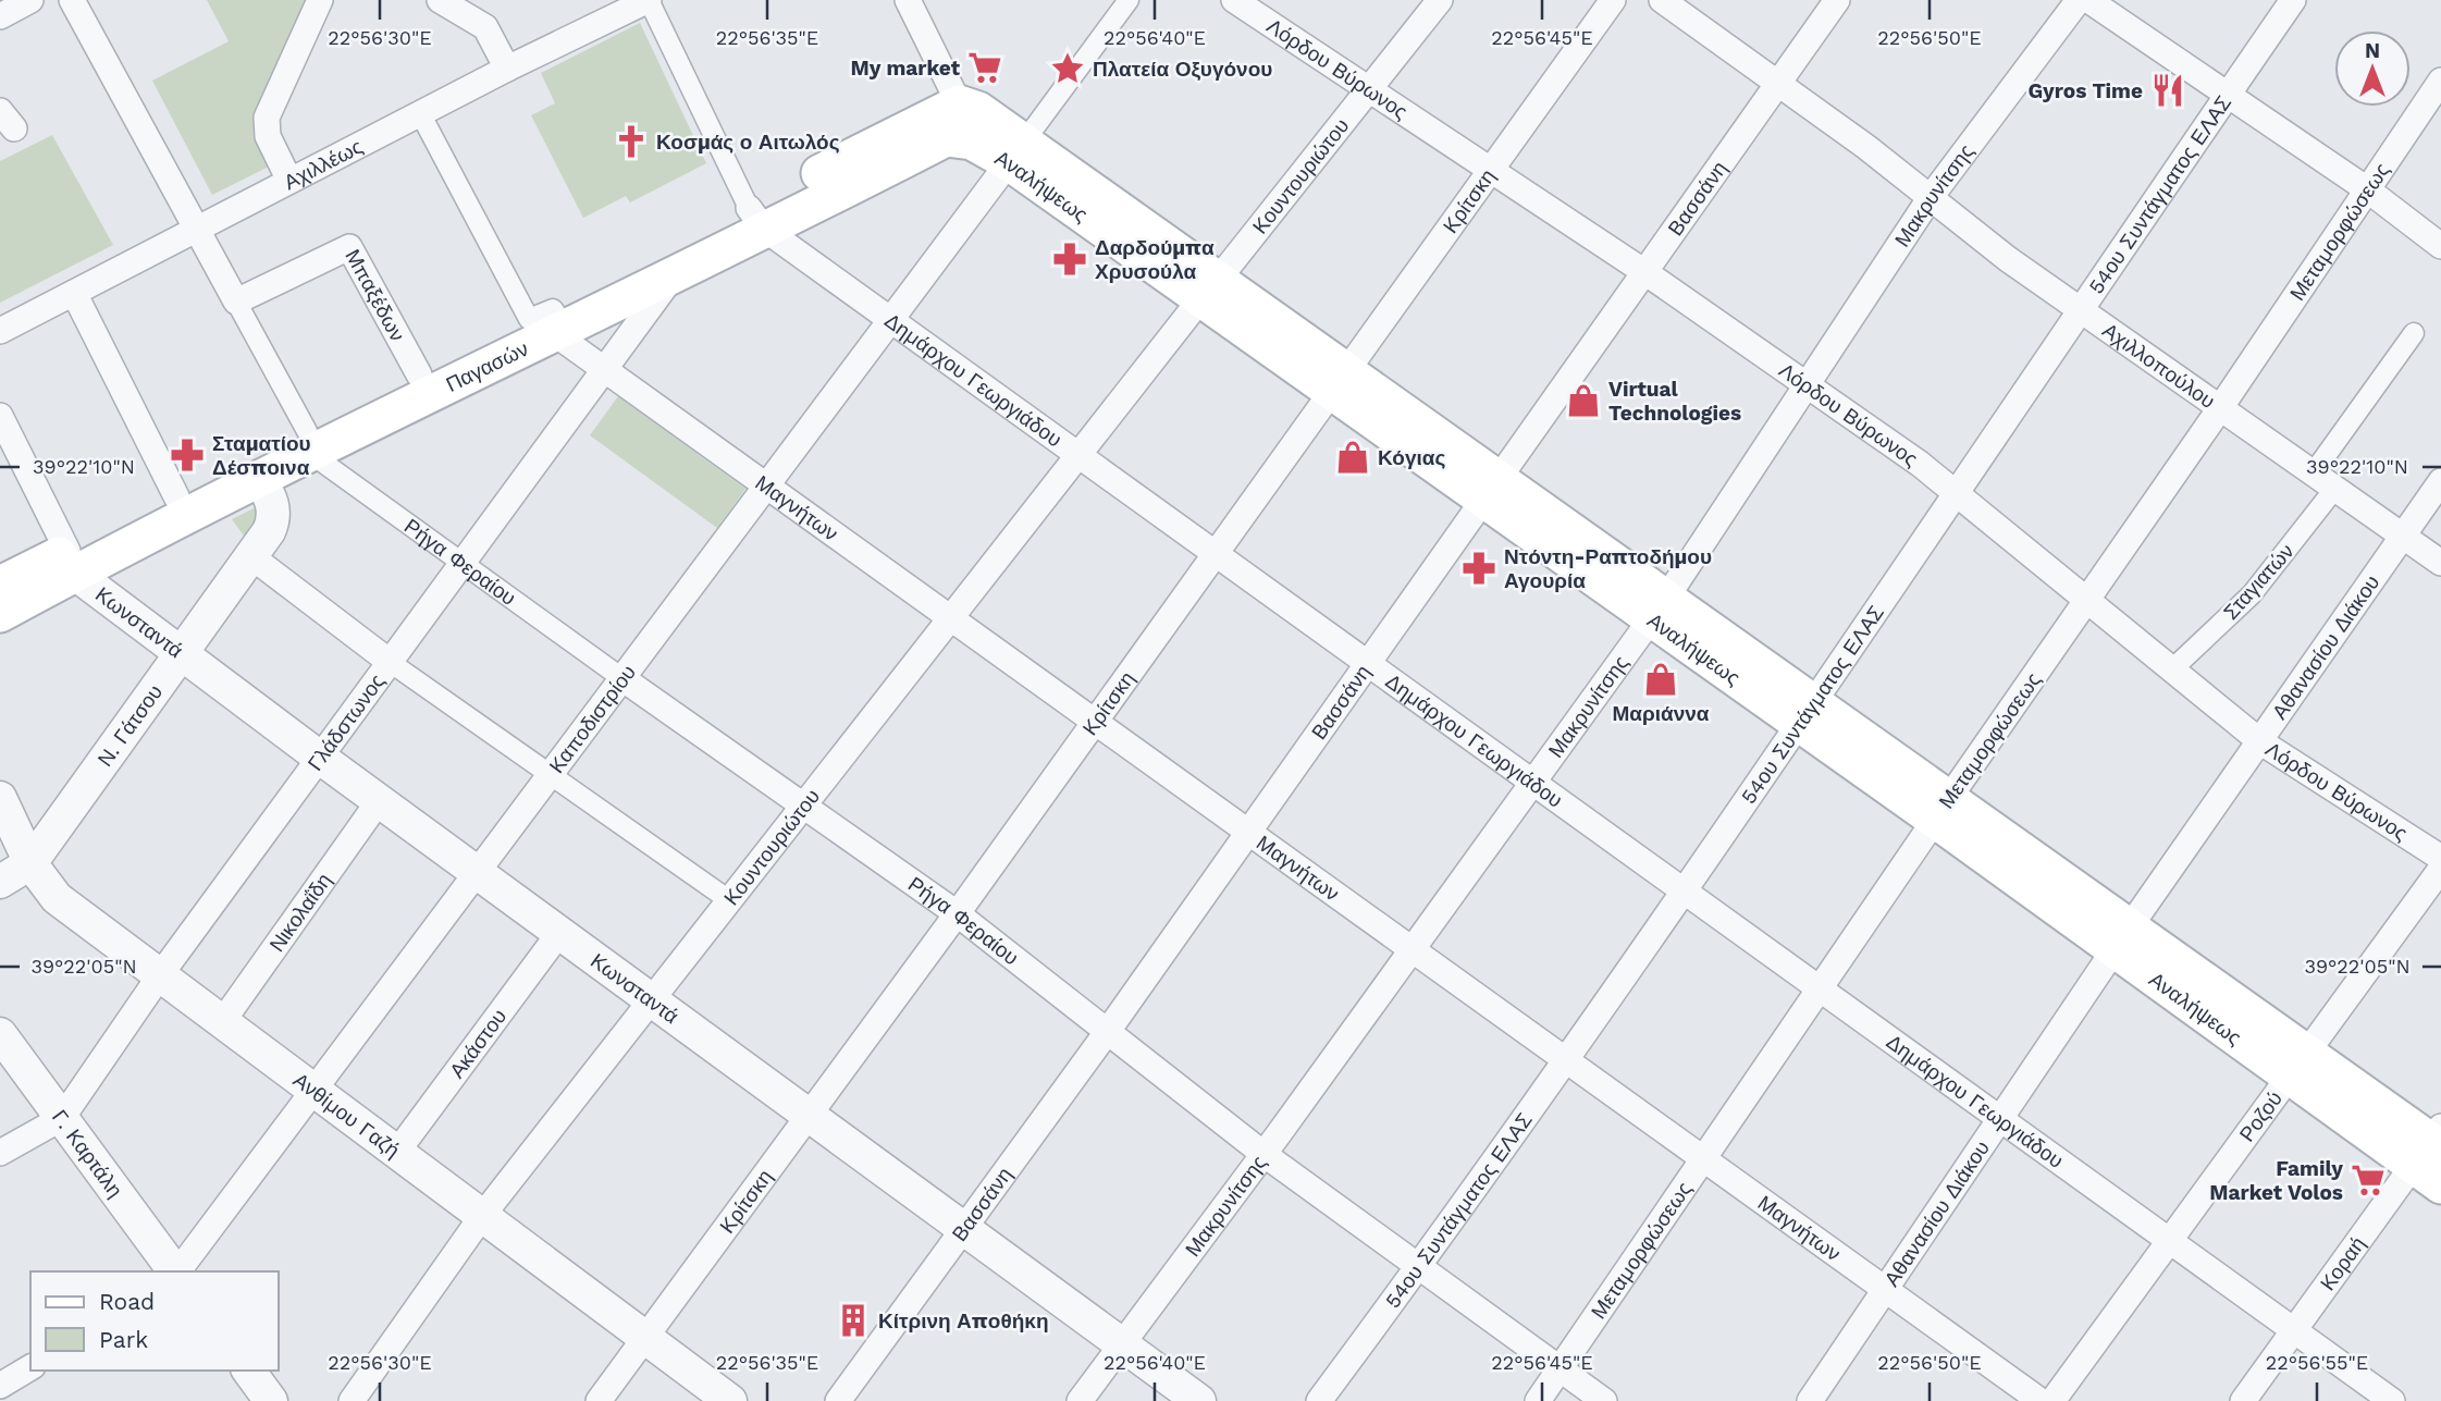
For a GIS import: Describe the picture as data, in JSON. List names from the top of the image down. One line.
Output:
{"streets":{"main road":["Αναλήψεως","Παγασών"],"street":["Λόρδου Βύρωνος","Αχιλλέως","Κουντουριώτου","54ου Συντάγματος ΕΛΑΣ","Μακρυνίτσης","Βασσάνη","Κρίτσκη","Μεταμορφώσεως","Μπαξέδων","Αχιλλοπούλου","Δημάρχου Γεωργιάδου","Μαγνήτων","Ρήγα Φεραίου","Σταγιατών","Κωνσταντά","Αθανασίου Διάκου","Καποδιστρίου","Γλάδστωνος","Ν. Γάτσου","Νικολαΐδη","Ακάστου","Ανθίμου Γαζή","Ροζού","Γ. Καρτάλη","Κοραή"]},"crossings":[["Λόρδου Βύρωνος","Κουντουριώτου"],["Λόρδου Βύρωνος","54ου Συντάγματος ΕΛΑΣ"],["Λόρδου Βύρωνος","Μακρυνίτσης"],["Λόρδου Βύρωνος","Βασσάνη"],["Λόρδου Βύρωνος","Κρίτσκη"],["Λόρδου Βύρωνος","Μεταμορφώσεως"],["Λόρδου Βύρωνος","Σταγιατών"],["Λόρδου Βύρωνος","Αθανασίου Διάκου"],["Αχιλλέως","Δημάρχου Γεωργιάδου"],["Αχιλλέως","Μαγνήτων"],["Αχιλλέως","Ρήγα Φεραίου"],["Κουντουριώτου","Αναλήψεως"],["Κουντουριώτου","Δημάρχου Γεωργιάδου"],["Κουντουριώτου","Μαγνήτων"],["Κουντουριώτου","Ρήγα Φεραίου"],["Κουντουριώτου","Κωνσταντά"],["Κουντουριώτου","Ανθίμου Γαζή"],["Αναλήψεως","54ου Συντάγματος ΕΛΑΣ"],["Αναλήψεως","Μακρυνίτσης"],["Αναλήψεως","Βασσάνη"],["Αναλήψεως","Κρίτσκη"],["Αναλήψεως","Μεταμορφώσεως"],["Αναλήψεως","Παγασών"],["Αναλήψεως","Αθανασίου Διάκου"],["Αναλήψεως","Καποδιστρίου"],["Αναλήψεως","Ροζού"],["Αναλήψεως","Κοραή"],["54ου Συντάγματος ΕΛΑΣ","Αχιλλοπούλου"],["54ου Συντάγματος ΕΛΑΣ","Δημάρχου Γεωργιάδου"],["54ου Συντάγματος ΕΛΑΣ","Μαγνήτων"],["54ου Συντάγματος ΕΛΑΣ","Ρήγα Φεραίου"],["Μακρυνίτσης","Αχιλλοπούλου"],["Μακρυνίτσης","Δημάρχου Γεωργιάδου"],["Μακρυνίτσης","Μαγνήτων"],["Μακρυνίτσης","Ρήγα Φεραίου"],["Μακρυνίτσης","Κωνσταντά"],["Βασσάνη","Αχιλλοπούλου"],["Βασσάνη","Δημάρχου Γεωργιάδου"],["Βασσάνη","Μαγνήτων"],["Βασσάνη","Ρήγα Φεραίου"],["Βασσάνη","Κωνσταντά"],["Κρίτσκη","Δημάρχου Γεωργιάδου"],["Κρίτσκη","Μαγνήτων"],["Κρίτσκη","Ρήγα Φεραίου"],["Κρίτσκη","Κωνσταντά"],["Κρίτσκη","Ανθίμου Γαζή"],["Μεταμορφώσεως","Αχιλλοπούλου"],["Μεταμορφώσεως","Δημάρχου Γεωργιάδου"],["Μεταμορφώσεως","Μαγνήτων"],["Μεταμορφώσεως","Ρήγα Φεραίου"],["Μπαξέδων","Παγασών"],["Μπαξέδων","Ρήγα Φεραίου"],["Αχιλλοπούλου","Σταγιατών"],["Αχιλλοπούλου","Αθανασίου Διάκου"],["Παγασών","Δημάρχου Γεωργιάδου"],["Παγασών","Μαγνήτων"],["Παγασών","Ρήγα Φεραίου"],["Παγασών","Κωνσταντά"],["Παγασών","Καποδιστρίου"],["Παγασών","Γλάδστωνος"],["Παγασών","Ν. Γάτσου"],["Δημάρχου Γεωργιάδου","Αθανασίου Διάκου"],["Δημάρχου Γεωργιάδου","Καποδιστρίου"],["Δημάρχου Γεωργιάδου","Ροζού"],["Δημάρχου Γεωργιάδου","Κοραή"],["Μαγνήτων","Αθανασίου Διάκου"],["Μαγνήτων","Καποδιστρίου"],["Μαγνήτων","Γλάδστωνος"],["Ρήγα Φεραίου","Καποδιστρίου"],["Ρήγα Φεραίου","Γλάδστωνος"],["Κωνσταντά","Καποδιστρίου"],["Κωνσταντά","Γλάδστωνος"],["Κωνσταντά","Ν. Γάτσου"],["Κωνσταντά","Νικολαΐδη"],["Κωνσταντά","Ακάστου"],["Καποδιστρίου","Ανθίμου Γαζή"],["Γλάδστωνος","Ανθίμου Γαζή"],["Γλάδστωνος","Γ. Καρτάλη"],["Ν. Γάτσου","Ανθίμου Γαζή"],["Νικολαΐδη","Ανθίμου Γαζή"],["Ακάστου","Ανθίμου Γαζή"]],"places":{"supermarket":["My market","Family Market Volos"],"place":["Πλατεία Οξυγόνου"],"restaurant":["Gyros Time"],"church":["Κοσμάς ο Αιτωλός"],"pharmacy":["Δαρδούμπα Χρυσούλα","Σταματίου Δέσποινα","Ντόντη-Ραπτοδήμου Αγουρία"],"shop":["Virtual Technologies","Κόγιας","Μαριάννα"],"building":["Κίτρινη Αποθήκη"]},"legend":["Road","Park"],"north":"top","coordinates":["22°56'30\"E","22°56'35\"E","22°56'40\"E","22°56'45\"E","22°56'50\"E","39°22'10\"N","39°22'05\"N","22°56'55\"E"]}
